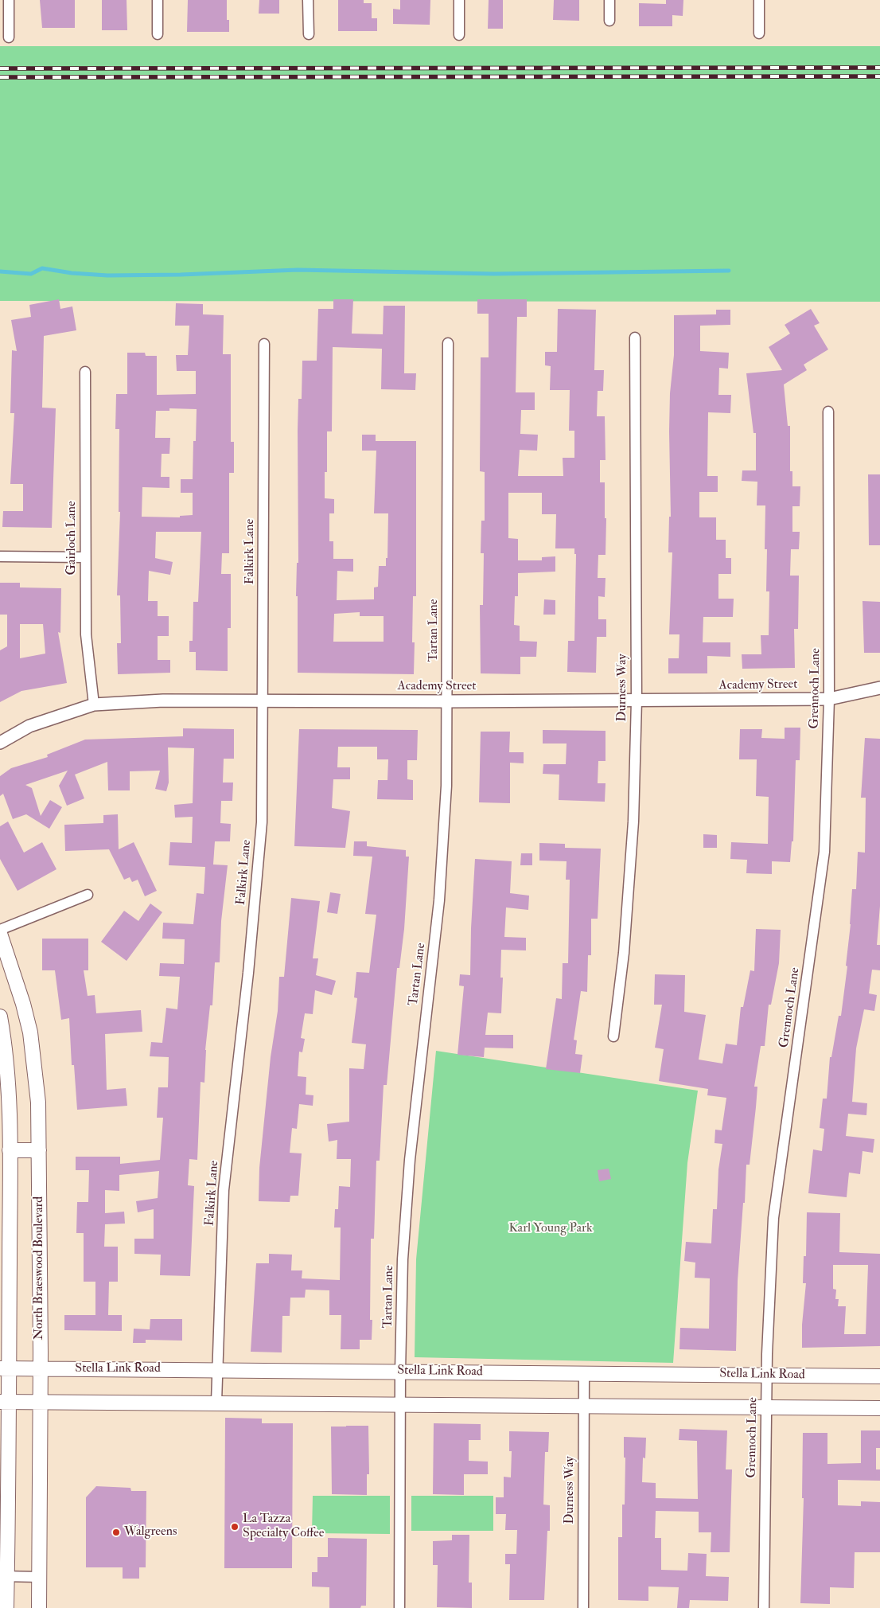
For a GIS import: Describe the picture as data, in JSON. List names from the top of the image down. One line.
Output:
{"streets":{"main road":["North Braeswood Boulevard","Stella Link Road"],"street":["Gairloch Lane","Falkirk Lane","Tartan Lane","Academy Street","Durness Way","Grennoch Lane"]},"crossings":[["Gairloch Lane","Academy Street"],["Falkirk Lane","Academy Street"],["Falkirk Lane","Stella Link Road"],["Tartan Lane","Academy Street"],["Tartan Lane","Stella Link Road"],["Academy Street","Durness Way"],["Academy Street","Grennoch Lane"],["Durness Way","Stella Link Road"],["Grennoch Lane","Stella Link Road"],["North Braeswood Boulevard","Stella Link Road"]],"parks":["Karl Young Park"],"places":["La Tazza Specialty Coffee","Walgreens"]}
